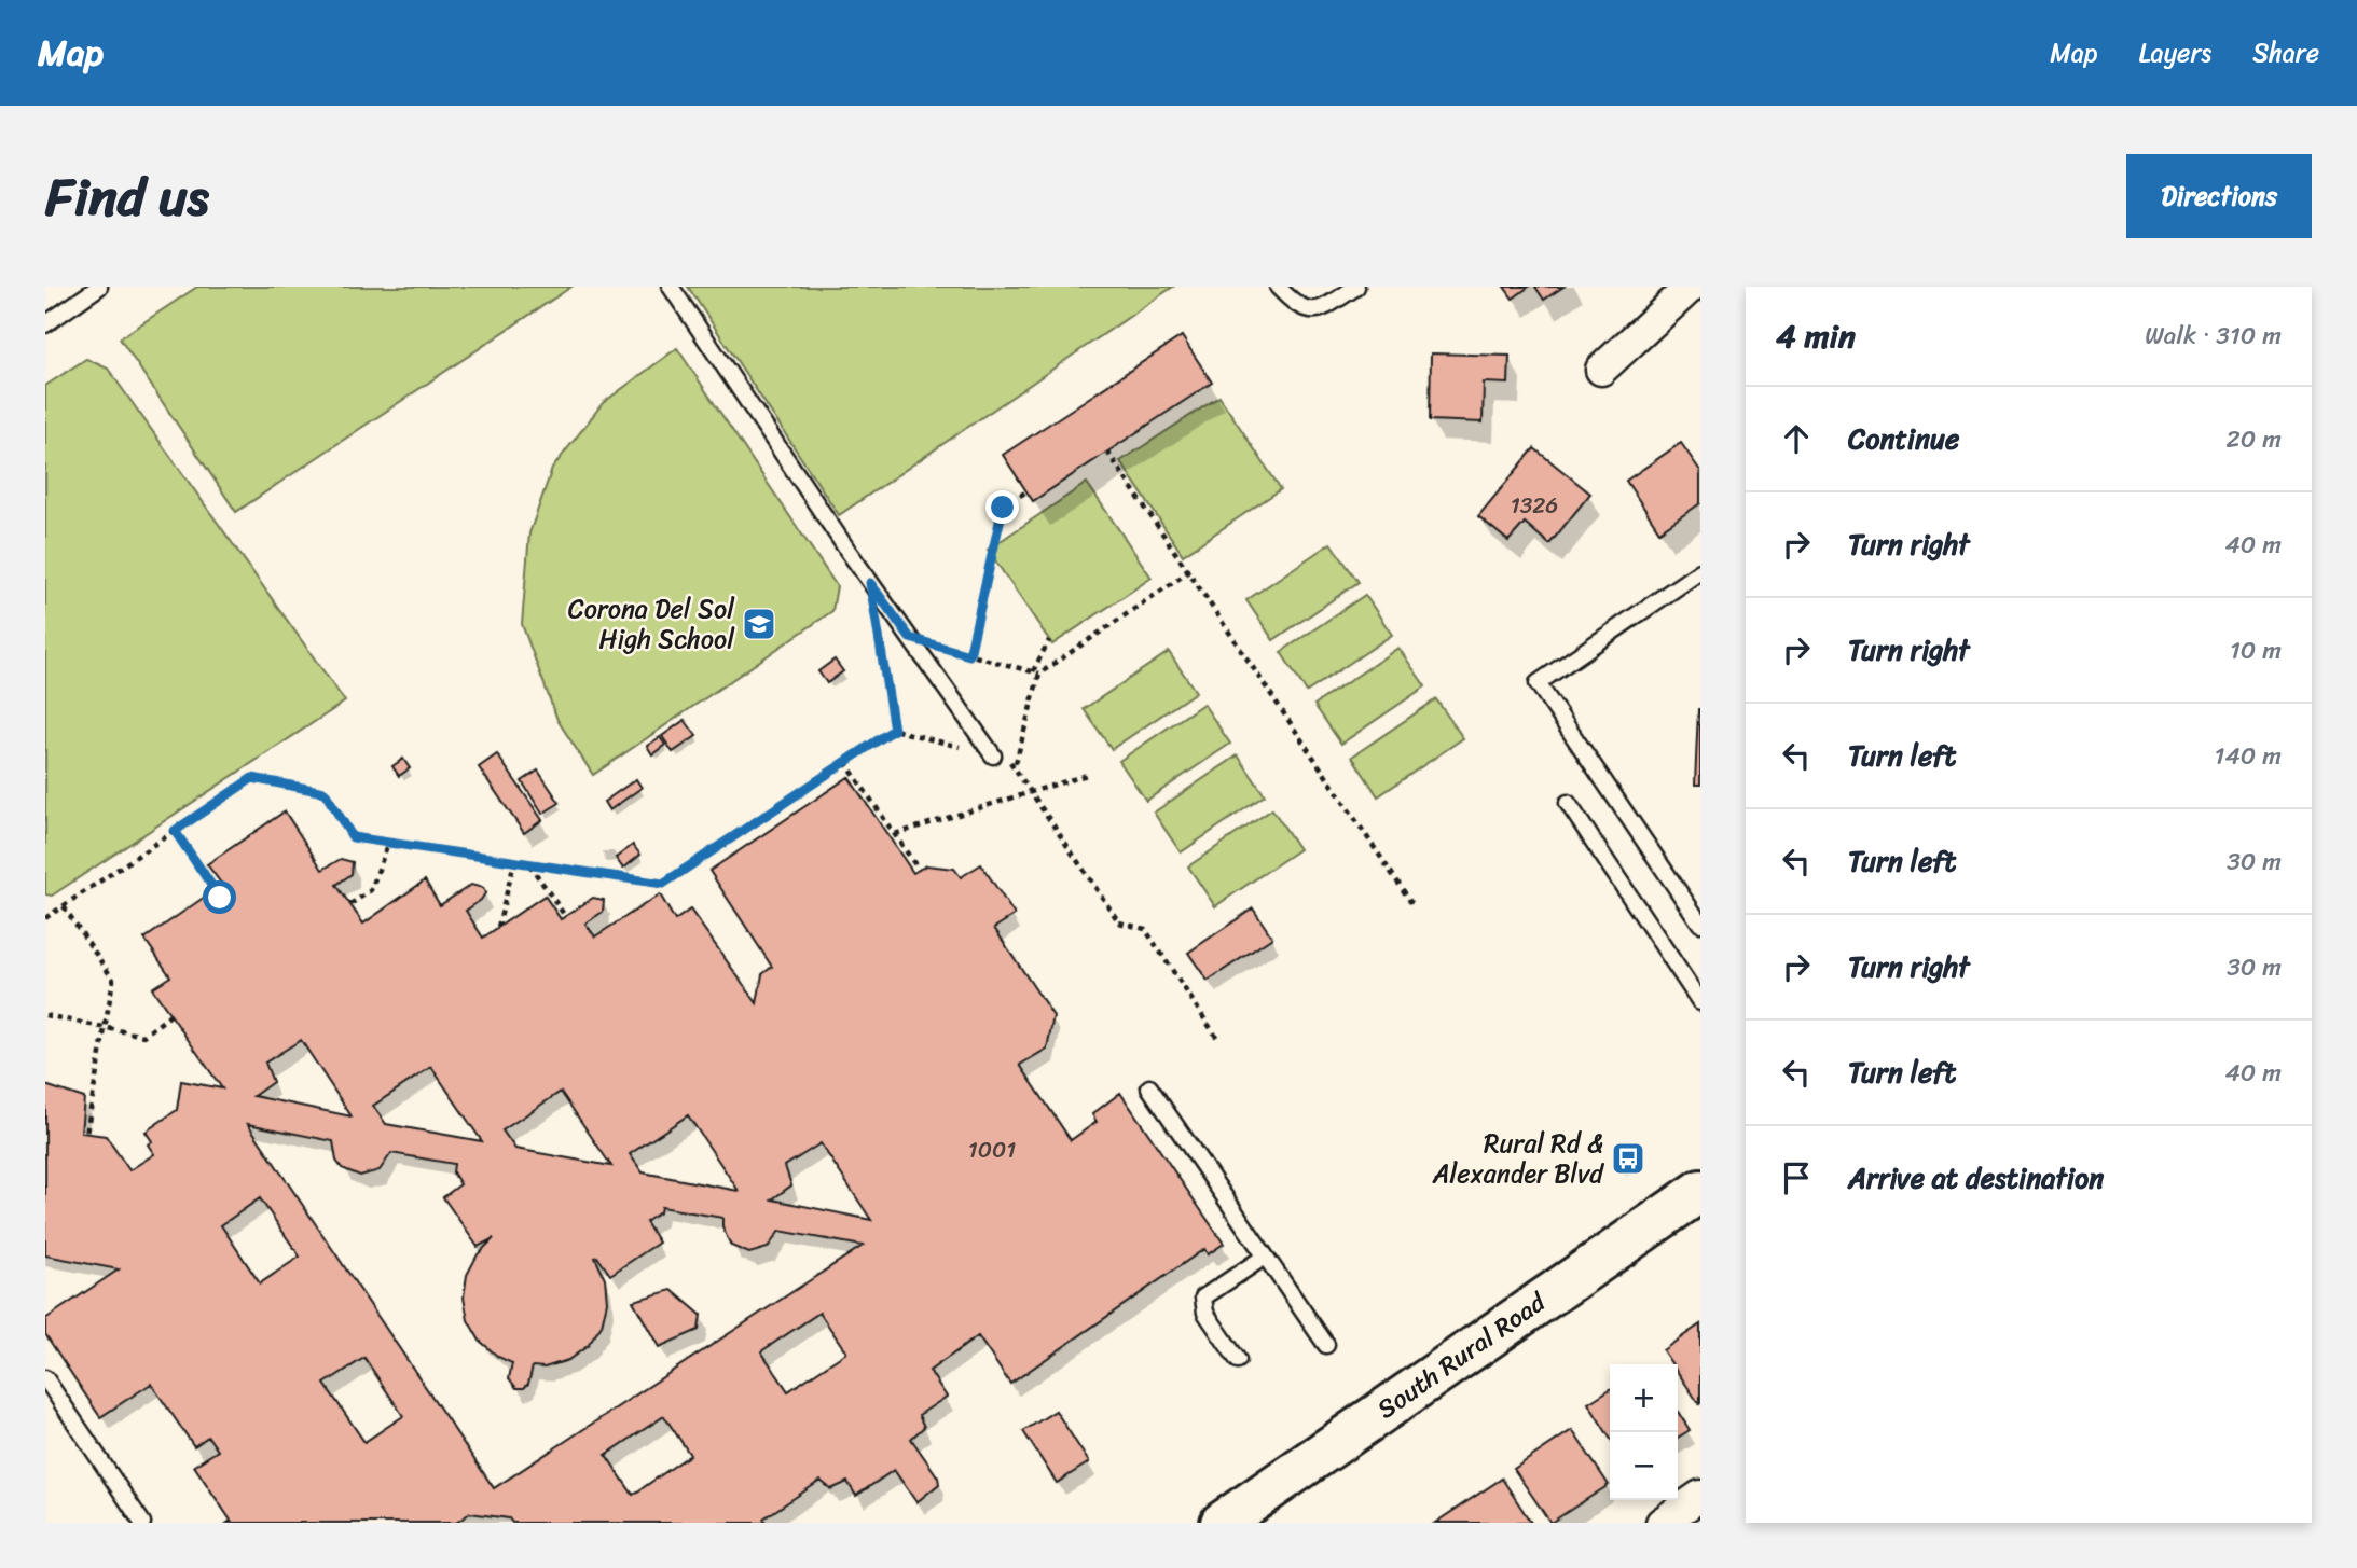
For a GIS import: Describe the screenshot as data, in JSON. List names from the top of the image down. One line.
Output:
{"streets":{"main road":["South Rural Road"]},"places":{"school or university":["Corona Del Sol High School"],"bus stop":["Rural Rd & Alexander Blvd"]},"house_numbers":["1326","1001"],"page":{"header":"Map","nav":["Map","Layers","Share"],"title":"Find us","buttons":"Directions","heading":["4 min","Walk · 310 m"],"list":[["Continue","20 m"],["Turn right","40 m"],["Turn right","10 m"],["Turn left","140 m"],["Turn left","30 m"],["Turn right","30 m"],["Turn left","40 m"],"Arrive at destination"],"map_buttons":["+","−"]}}
